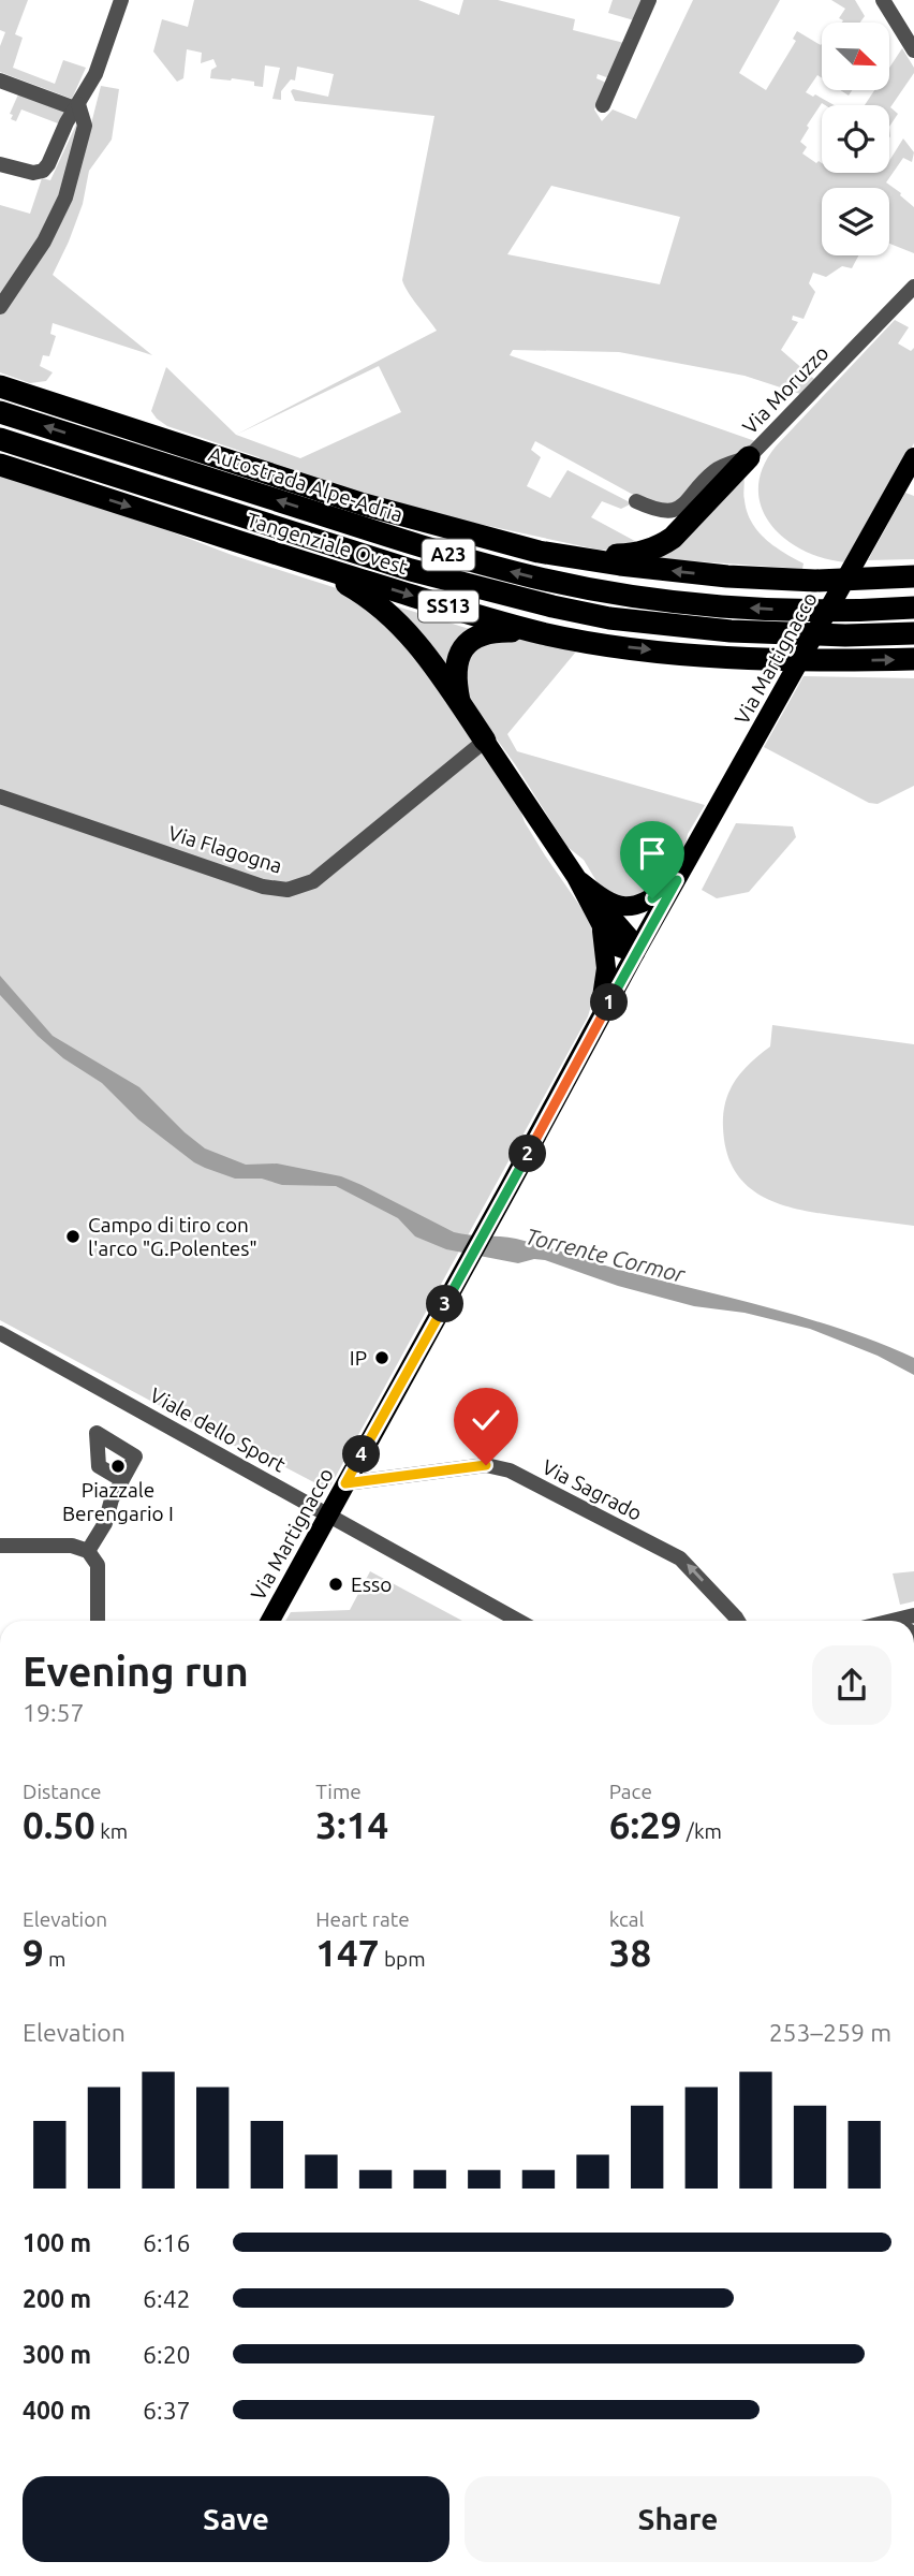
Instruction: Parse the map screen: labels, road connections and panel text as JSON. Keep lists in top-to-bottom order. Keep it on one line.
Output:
{"streets":{"highway":["Autostrada Alpe-Adria","Tangenziale Ovest","A23","SS13"],"main road":["Via Martignacco"],"street":["Via Moruzzo","Via Flagogna","Viale dello Sport","Via Sagrado"]},"crossings":[["Via Martignacco","Via Flagogna"],["Via Martignacco","Via Sagrado"]],"one_way":["Via Sagrado"],"water":["Torrente Cormor"],"places":["Campo di tiro con l'arco \"G.Polentes\"","IP","Piazzale Berengario I","Esso"],"north":"bottom right","page":{"pins":["1","2","3","4"],"heading":["Evening run","19:57"],"stats":[["Distance","0.50 km"],["Time","3:14"],["Pace","6:29 /km"],["Elevation","9 m"],["Heart rate","147 bpm"],["kcal","38"]],"chart":["Elevation","253–259 m"],"list":[{"name":"100 m","note":"6:16"},{"name":"200 m","note":"6:42"},{"name":"300 m","note":"6:20"},{"name":"400 m","note":"6:37"}],"buttons":["Save","Share"]}}
